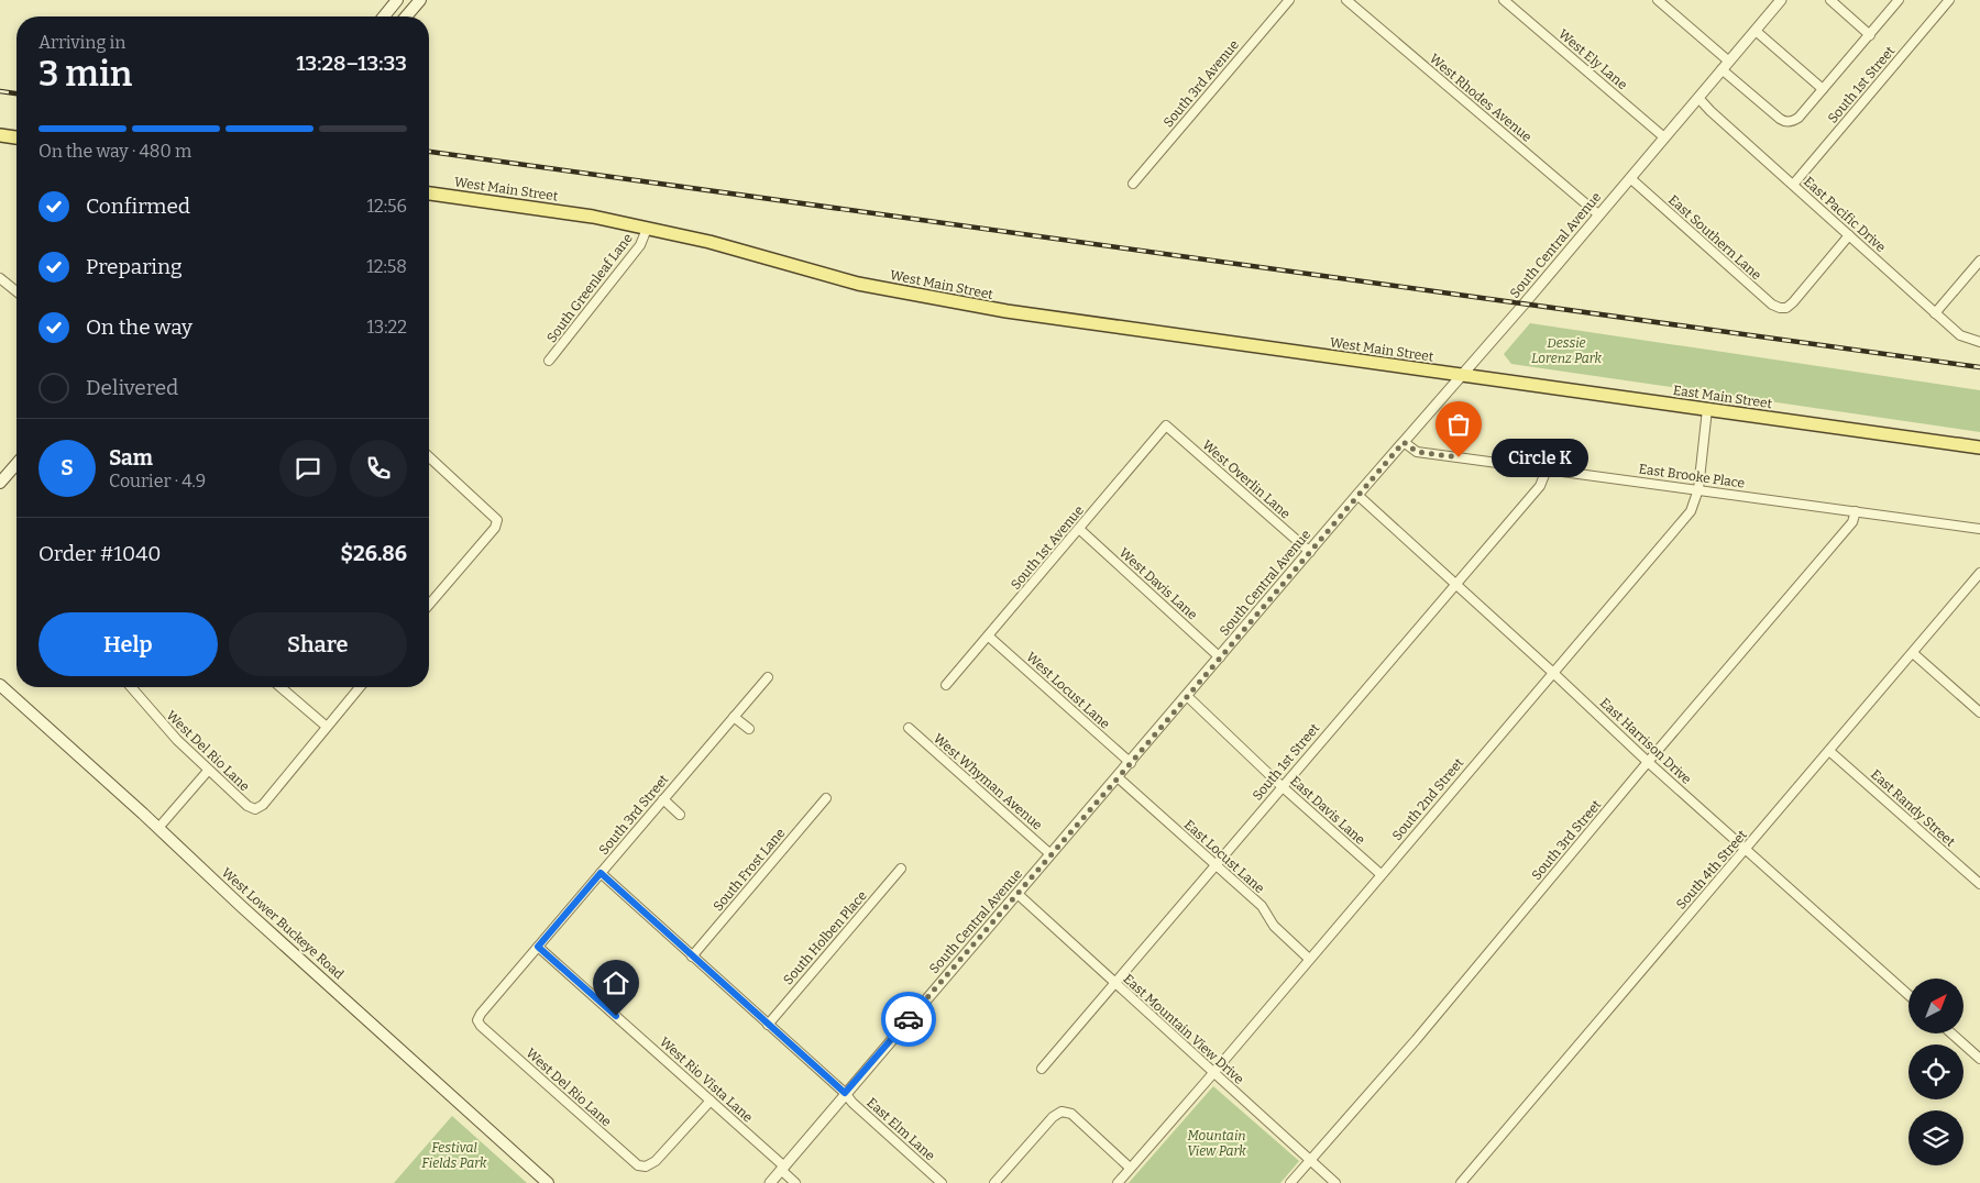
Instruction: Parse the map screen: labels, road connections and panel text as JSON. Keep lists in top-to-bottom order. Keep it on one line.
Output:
{"streets":{"main road":["West Main Street","East Main Street","West Lower Buckeye Road"],"street":["West Ely Lane","South 3rd Avenue","South 1st Street","West Rhodes Avenue","East Pacific Drive","East Southern Lane","South Central Avenue","South Greenleaf Lane","East Brooke Place","West Overlin Lane","South 1st Avenue","West Davis Lane","West Locust Lane","East Harrison Drive","West Del Rio Lane","West Whyman Avenue","South 2nd Street","East Randy Street","East Davis Lane","South 3rd Street","East Locust Lane","South Frost Lane","South 4th Street","South Holben Place","East Mountain View Drive","West Rio Vista Lane","East Elm Lane"]},"crossings":[["West Ely Lane","South Central Avenue"],["South 1st Street","East Pacific Drive"],["South 1st Street","East Brooke Place"],["South 1st Street","East Harrison Drive"],["South 1st Street","East Davis Lane"],["South 1st Street","East Locust Lane"],["South 1st Street","East Mountain View Drive"],["West Rhodes Avenue","South Central Avenue"],["West Main Street","South Central Avenue"],["West Main Street","South Greenleaf Lane"],["West Main Street","East Main Street"],["East Pacific Drive","East Southern Lane"],["East Pacific Drive","South Central Avenue"],["East Southern Lane","South Central Avenue"],["South Central Avenue","East Main Street"],["South Central Avenue","East Brooke Place"],["South Central Avenue","West Overlin Lane"],["South Central Avenue","West Davis Lane"],["South Central Avenue","West Locust Lane"],["South Central Avenue","East Harrison Drive"],["South Central Avenue","West Whyman Avenue"],["South Central Avenue","East Davis Lane"],["South Central Avenue","East Locust Lane"],["South Central Avenue","East Mountain View Drive"],["South Central Avenue","West Rio Vista Lane"],["South Central Avenue","East Elm Lane"],["East Main Street","South 2nd Street"],["East Brooke Place","South 2nd Street"],["East Brooke Place","South 3rd Street"],["West Overlin Lane","South 1st Avenue"],["South 1st Avenue","West Davis Lane"],["South 1st Avenue","West Locust Lane"],["East Harrison Drive","South 2nd Street"],["East Harrison Drive","South 3rd Street"],["East Harrison Drive","South 4th Street"],["West Del Rio Lane","South 3rd Street"],["West Del Rio Lane","West Rio Vista Lane"],["South 2nd Street","East Davis Lane"],["South 2nd Street","East Locust Lane"],["South 2nd Street","East Mountain View Drive"],["East Randy Street","South 4th Street"],["South 3rd Street","East Mountain View Drive"],["South 3rd Street","West Rio Vista Lane"],["South 3rd Street","East Elm Lane"],["South Frost Lane","East Elm Lane"],["South Holben Place","East Elm Lane"]],"parks":["Dessie Lorenz Park","Mountain View Park","Festival Fields Park"],"places":["Circle K"],"north":"top right","page":{"heading":["3 min","Arriving in","13:28–13:33"],"panel":["Sam","Courier · 4.9","Order #1040","$26.86"],"bar":"On the way · 480 m","list":[["Confirmed","12:56"],["Preparing","12:58"],["On the way","13:22"],"Delivered"],"bubble":"Circle K","round":"S","buttons":["Help","Share"]}}
